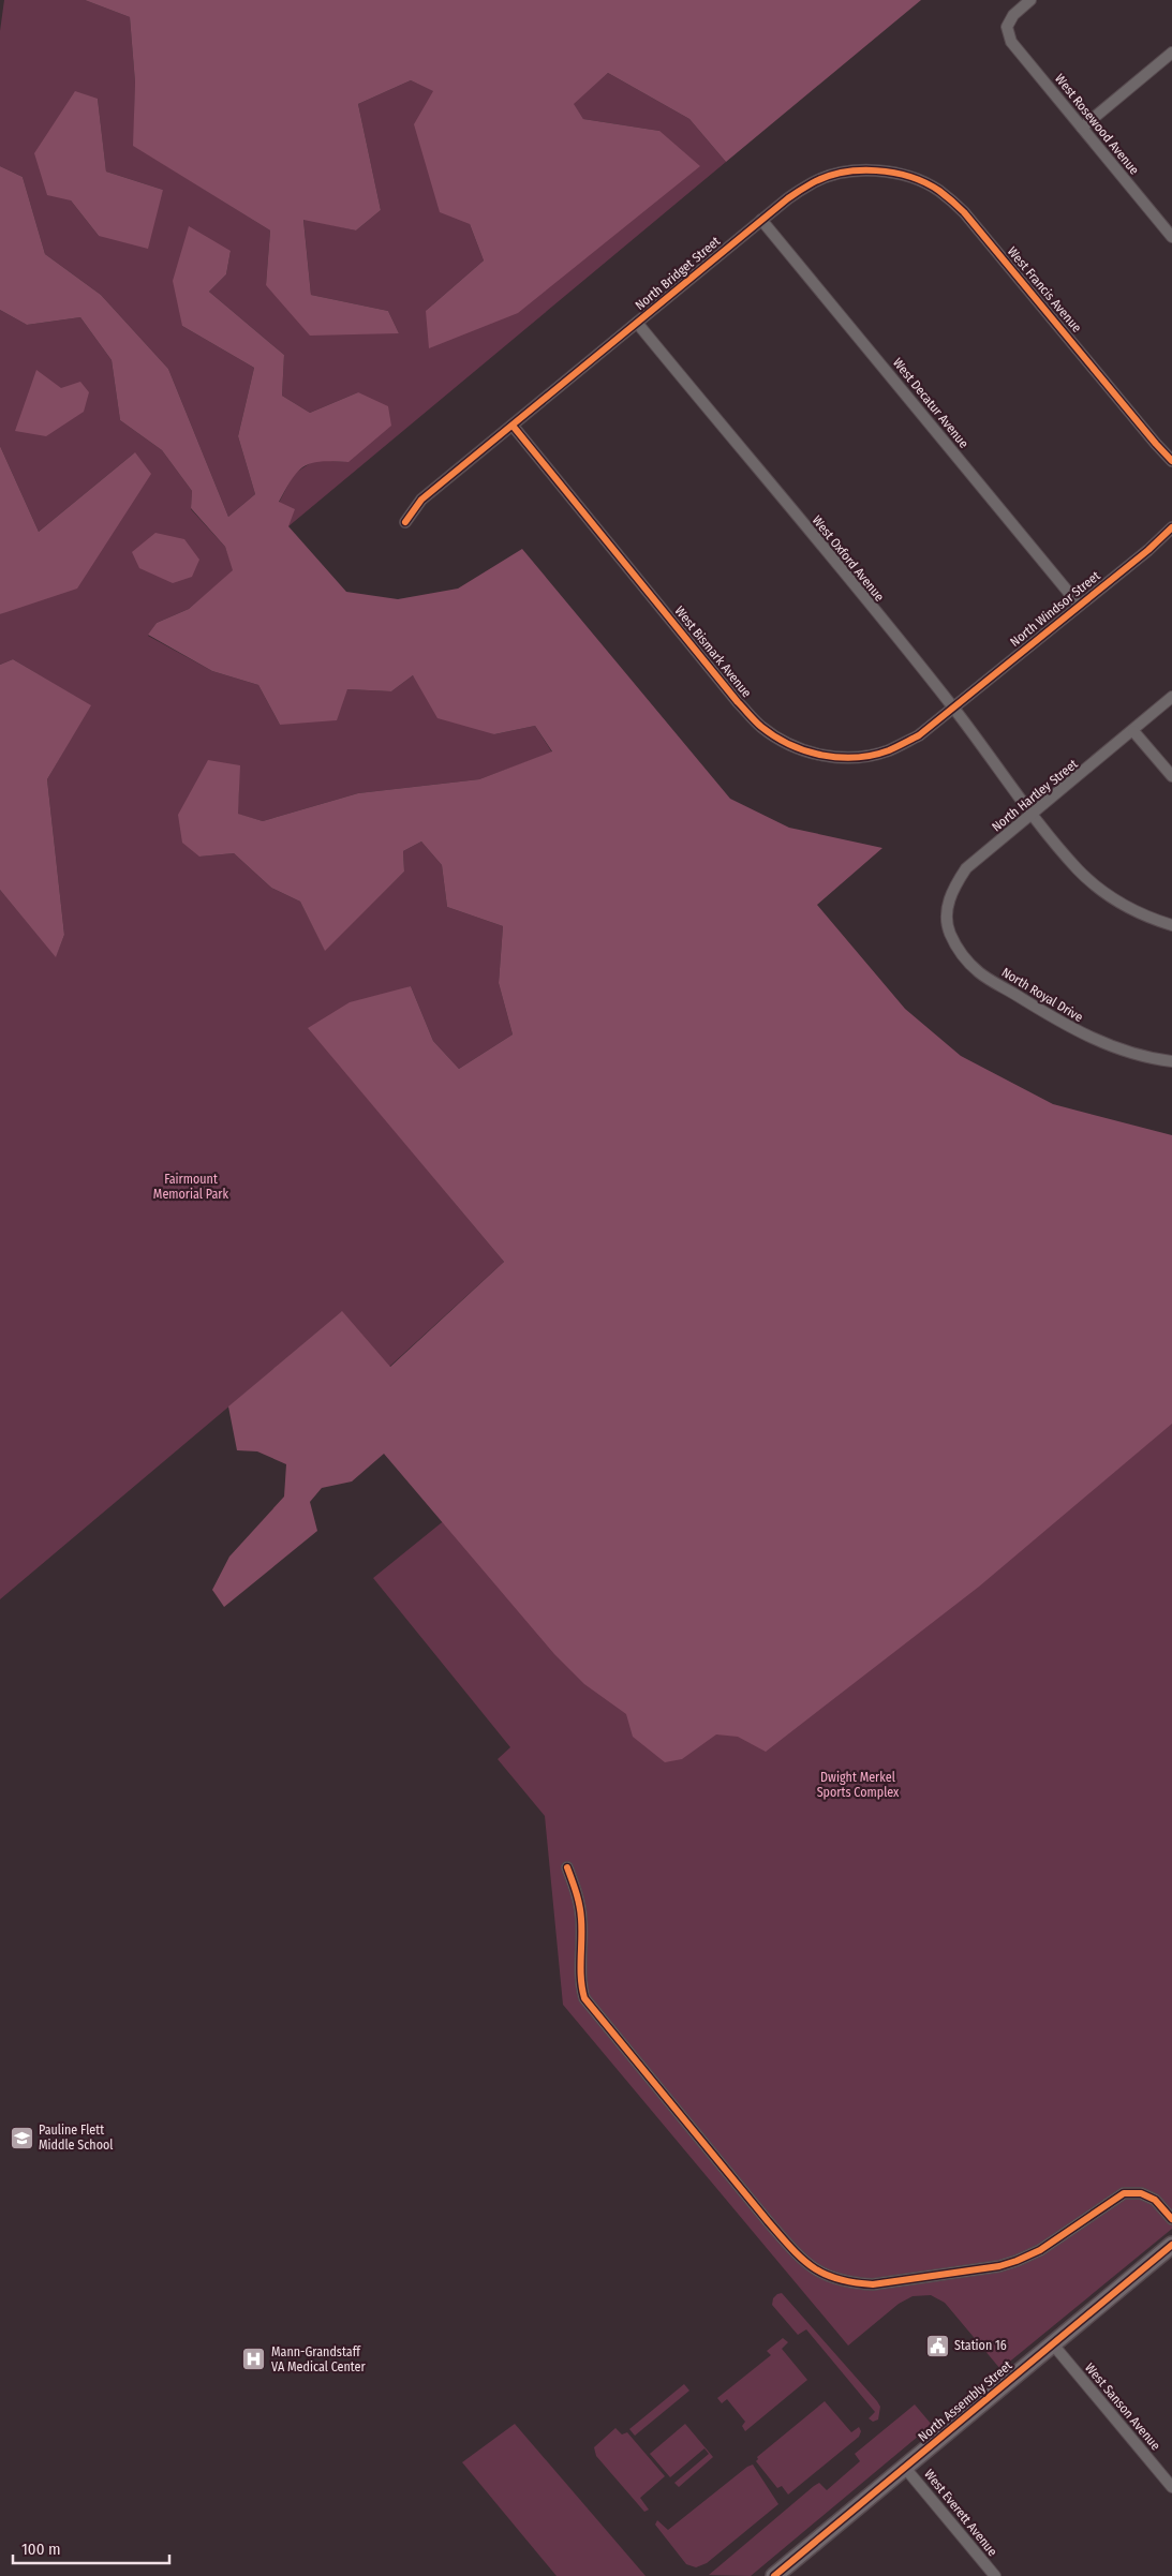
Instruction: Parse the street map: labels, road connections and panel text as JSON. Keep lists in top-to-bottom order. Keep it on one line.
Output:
{"streets":{"main road":["North Assembly Street"],"street":["West Rosewood Avenue","North Bridget Street","West Francis Avenue","West Decatur Avenue","West Oxford Avenue","North Windsor Street","West Bismark Avenue","North Hartley Street","North Royal Drive","West Sanson Avenue","West Everett Avenue"]},"crossings":[["North Bridget Street","West Francis Avenue"],["North Bridget Street","West Decatur Avenue"],["North Bridget Street","West Oxford Avenue"],["North Bridget Street","West Bismark Avenue"],["West Decatur Avenue","North Windsor Street"],["West Oxford Avenue","North Windsor Street"],["West Oxford Avenue","West Bismark Avenue"],["West Oxford Avenue","North Hartley Street"],["North Windsor Street","West Bismark Avenue"],["North Hartley Street","North Royal Drive"],["North Assembly Street","West Sanson Avenue"],["North Assembly Street","West Everett Avenue"]],"parks":["Fairmount Memorial Park","Dwight Merkel Sports Complex"],"places":{"school or university":["Pauline Flett Middle School"],"public building":["Station 16"],"hospital":["Mann-Grandstaff VA Medical Center"]},"scale_bar":"100 m"}
